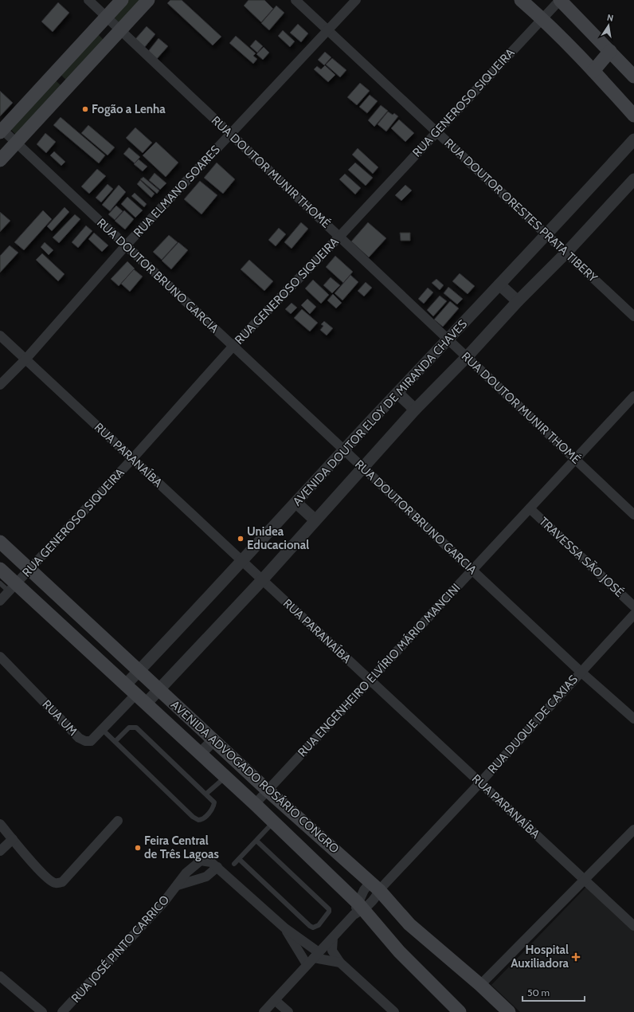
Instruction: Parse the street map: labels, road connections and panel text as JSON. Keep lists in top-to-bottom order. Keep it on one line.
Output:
{"streets":{"main road":["AVENIDA ADVOGADO ROSÁRIO CONGRO"],"street":["RUA GENEROSO SIQUEIRA","RUA DOUTOR MUNIR THOMÉ","RUA ELMANO SOARES","RUA DOUTOR ORESTES PRATA TIBERY","RUA DOUTOR BRUNO GARCIA","AVENIDA DOUTOR ELOY DE MIRANDA CHAVES","RUA PARANAÍBA","TRAVESSA SÃO JOSÉ","RUA ENGENHEIRO ELVÍRIO MÁRIO MANCINI","RUA UM","RUA DUQUE DE CAXIAS","RUA JOSÉ PINTO CARRICO"]},"crossings":[["RUA GENEROSO SIQUEIRA","RUA DOUTOR MUNIR THOMÉ"],["RUA GENEROSO SIQUEIRA","RUA DOUTOR ORESTES PRATA TIBERY"],["RUA GENEROSO SIQUEIRA","RUA DOUTOR BRUNO GARCIA"],["RUA GENEROSO SIQUEIRA","RUA PARANAÍBA"],["RUA GENEROSO SIQUEIRA","AVENIDA ADVOGADO ROSÁRIO CONGRO"],["RUA DOUTOR MUNIR THOMÉ","RUA ELMANO SOARES"],["RUA DOUTOR MUNIR THOMÉ","AVENIDA DOUTOR ELOY DE MIRANDA CHAVES"],["RUA DOUTOR MUNIR THOMÉ","RUA ENGENHEIRO ELVÍRIO MÁRIO MANCINI"],["RUA ELMANO SOARES","RUA DOUTOR ORESTES PRATA TIBERY"],["RUA ELMANO SOARES","RUA DOUTOR BRUNO GARCIA"],["RUA ELMANO SOARES","RUA PARANAÍBA"],["RUA DOUTOR ORESTES PRATA TIBERY","AVENIDA DOUTOR ELOY DE MIRANDA CHAVES"],["RUA DOUTOR BRUNO GARCIA","AVENIDA DOUTOR ELOY DE MIRANDA CHAVES"],["RUA DOUTOR BRUNO GARCIA","RUA ENGENHEIRO ELVÍRIO MÁRIO MANCINI"],["RUA DOUTOR BRUNO GARCIA","RUA DUQUE DE CAXIAS"],["AVENIDA DOUTOR ELOY DE MIRANDA CHAVES","RUA PARANAÍBA"],["AVENIDA DOUTOR ELOY DE MIRANDA CHAVES","AVENIDA ADVOGADO ROSÁRIO CONGRO"],["RUA PARANAÍBA","RUA ENGENHEIRO ELVÍRIO MÁRIO MANCINI"],["RUA PARANAÍBA","RUA DUQUE DE CAXIAS"],["TRAVESSA SÃO JOSÉ","RUA ENGENHEIRO ELVÍRIO MÁRIO MANCINI"],["RUA ENGENHEIRO ELVÍRIO MÁRIO MANCINI","AVENIDA ADVOGADO ROSÁRIO CONGRO"],["RUA UM","AVENIDA ADVOGADO ROSÁRIO CONGRO"],["RUA DUQUE DE CAXIAS","AVENIDA ADVOGADO ROSÁRIO CONGRO"]],"places":{"other":["Fogão a Lenha","Unidea Educacional","Feira Central de Três Lagoas"],"health":["Hospital Auxiliadora"]},"scale_bar":"50 m","north":"top"}
